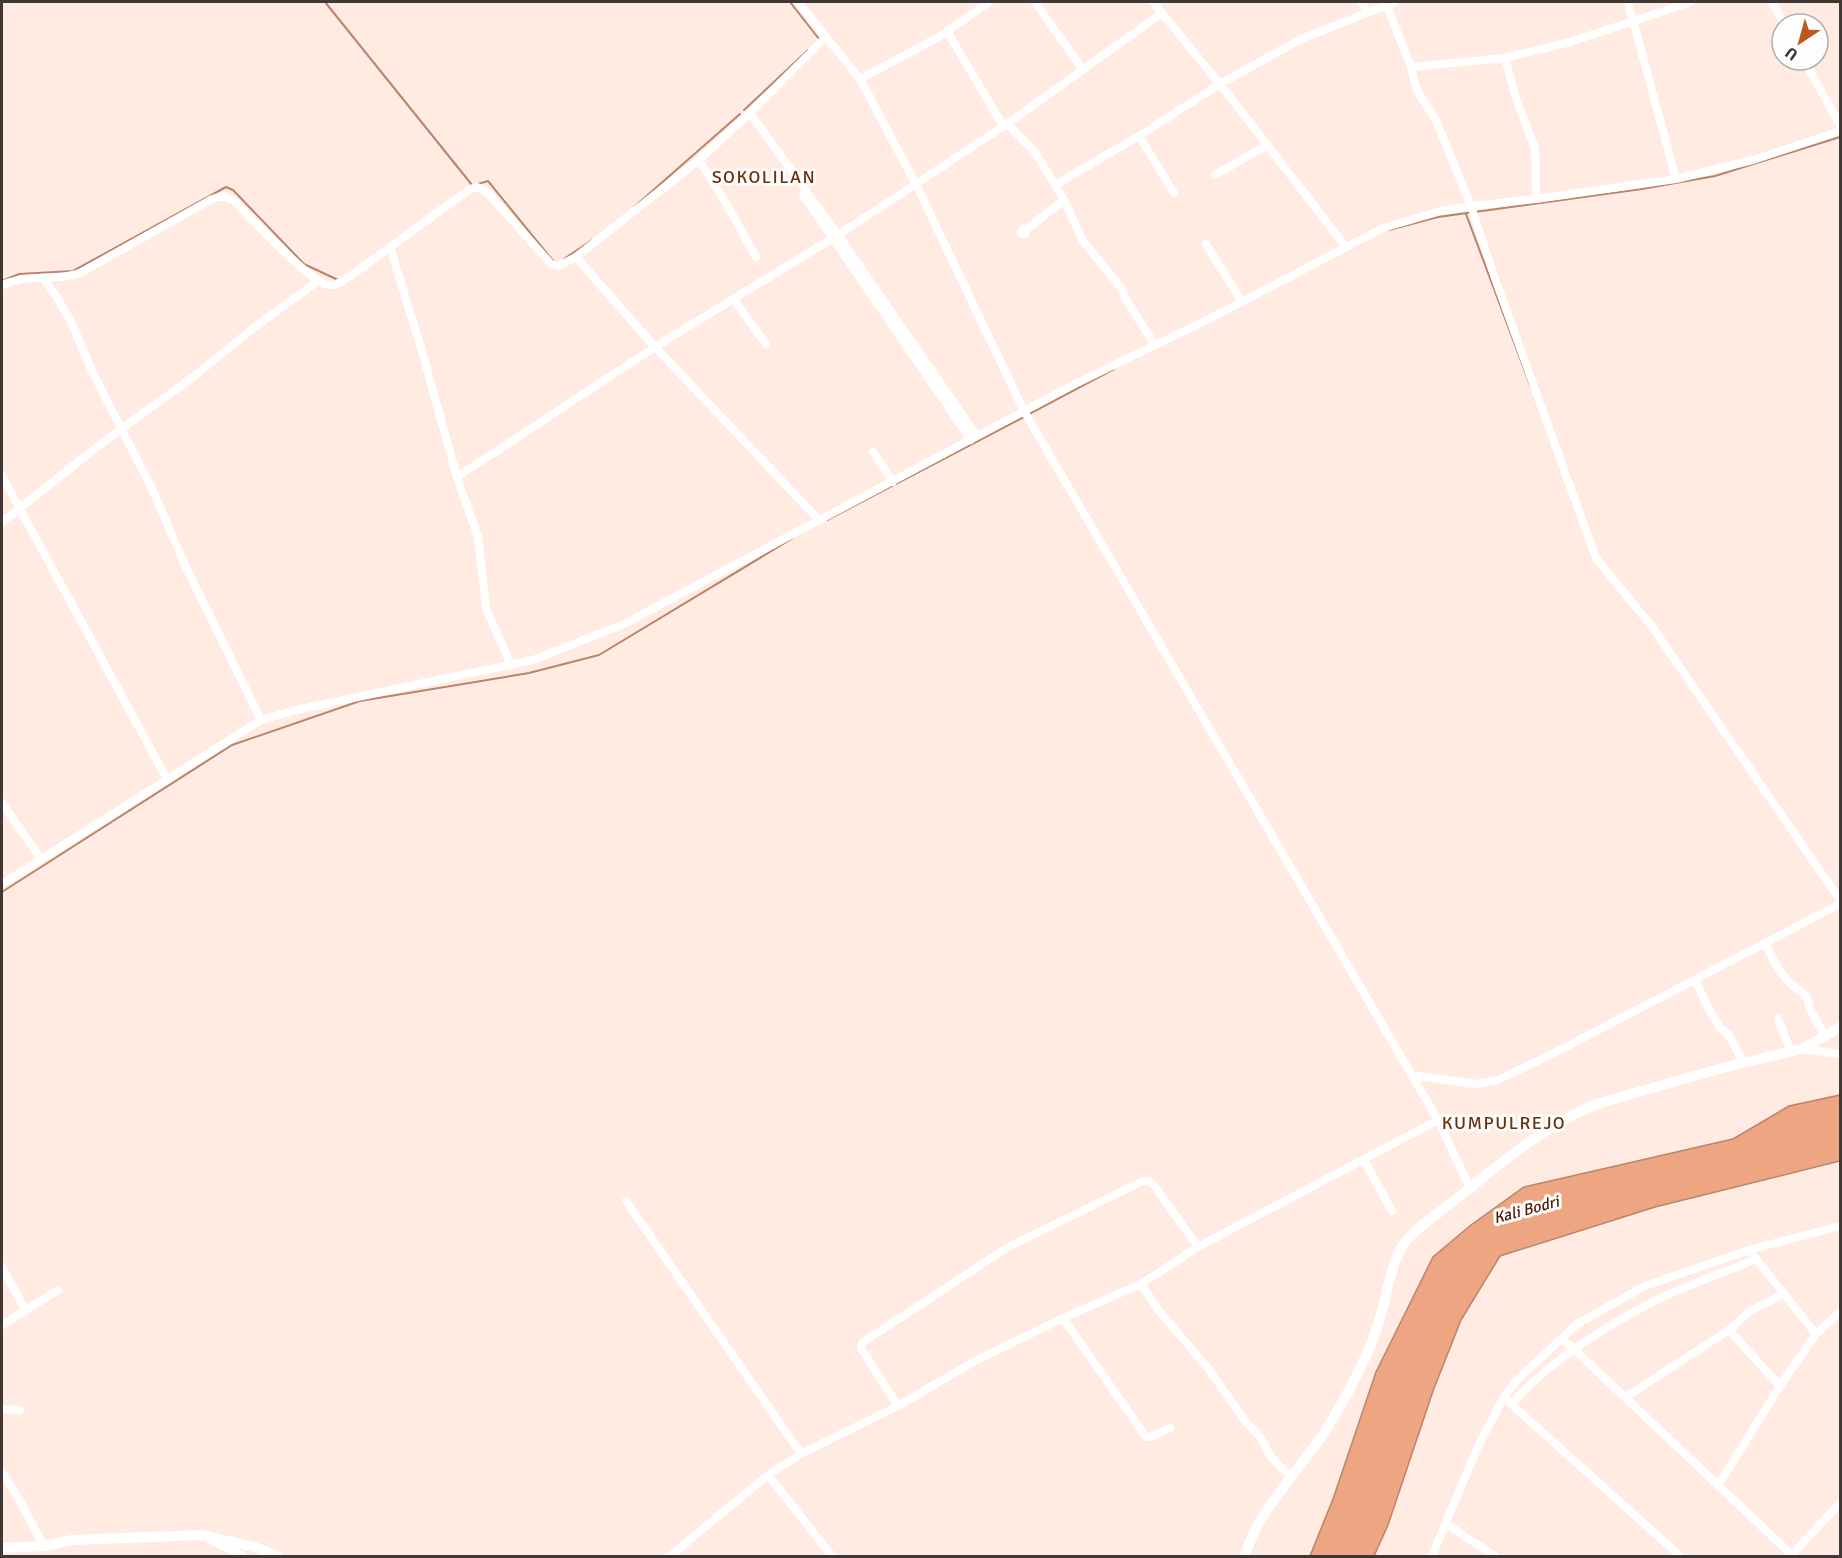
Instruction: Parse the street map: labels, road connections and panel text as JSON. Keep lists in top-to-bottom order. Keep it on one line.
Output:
{"districts":["SOKOLILAN","KUMPULREJO"],"water":["Kali Bodri"],"north":"bottom left"}
